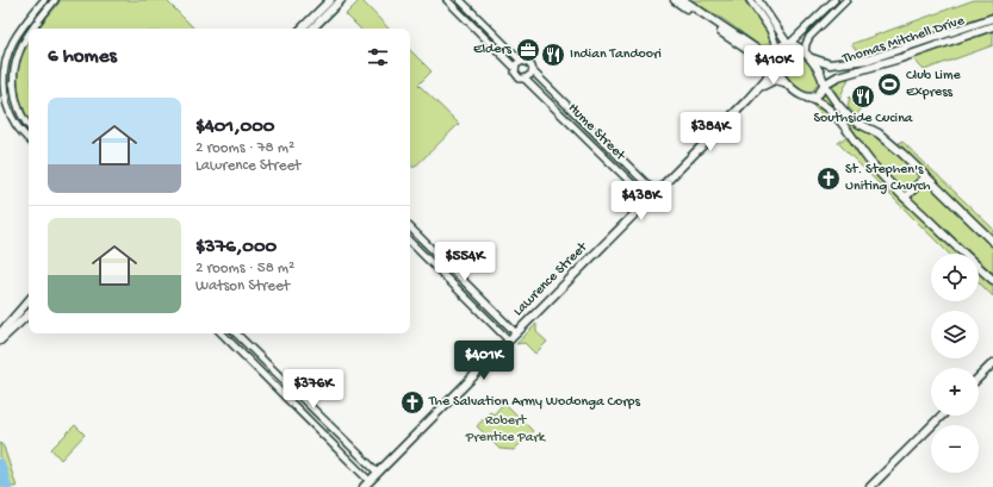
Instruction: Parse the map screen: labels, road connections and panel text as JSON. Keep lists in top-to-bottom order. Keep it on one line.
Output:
{"streets":{"main road":["Thomas Mitchell Drive","Lawrence Street"],"street":["Hume Street"]},"crossings":[["Thomas Mitchell Drive","Lawrence Street"],["Hume Street","Lawrence Street"]],"parks":["Robert Prentice Park"],"places":{"office":["Elders"],"restaurant":["Indian Tandoori","Southside Cucina"],"sports":["Club Lime Express"],"church":["St. Stephen's Uniting Church","The Salvation Army Wodonga Corps"]},"page":{"heading":"6 homes","price":["$410K","$384K","$438K","$554K","$401K","$376K"],"list":[{"name":"$401,000","note":"2 rooms · 78 m² · Lawrence Street"},{"name":"$376,000","note":"2 rooms · 58 m² · Watson Street"}],"map_buttons":["+","−"]}}
